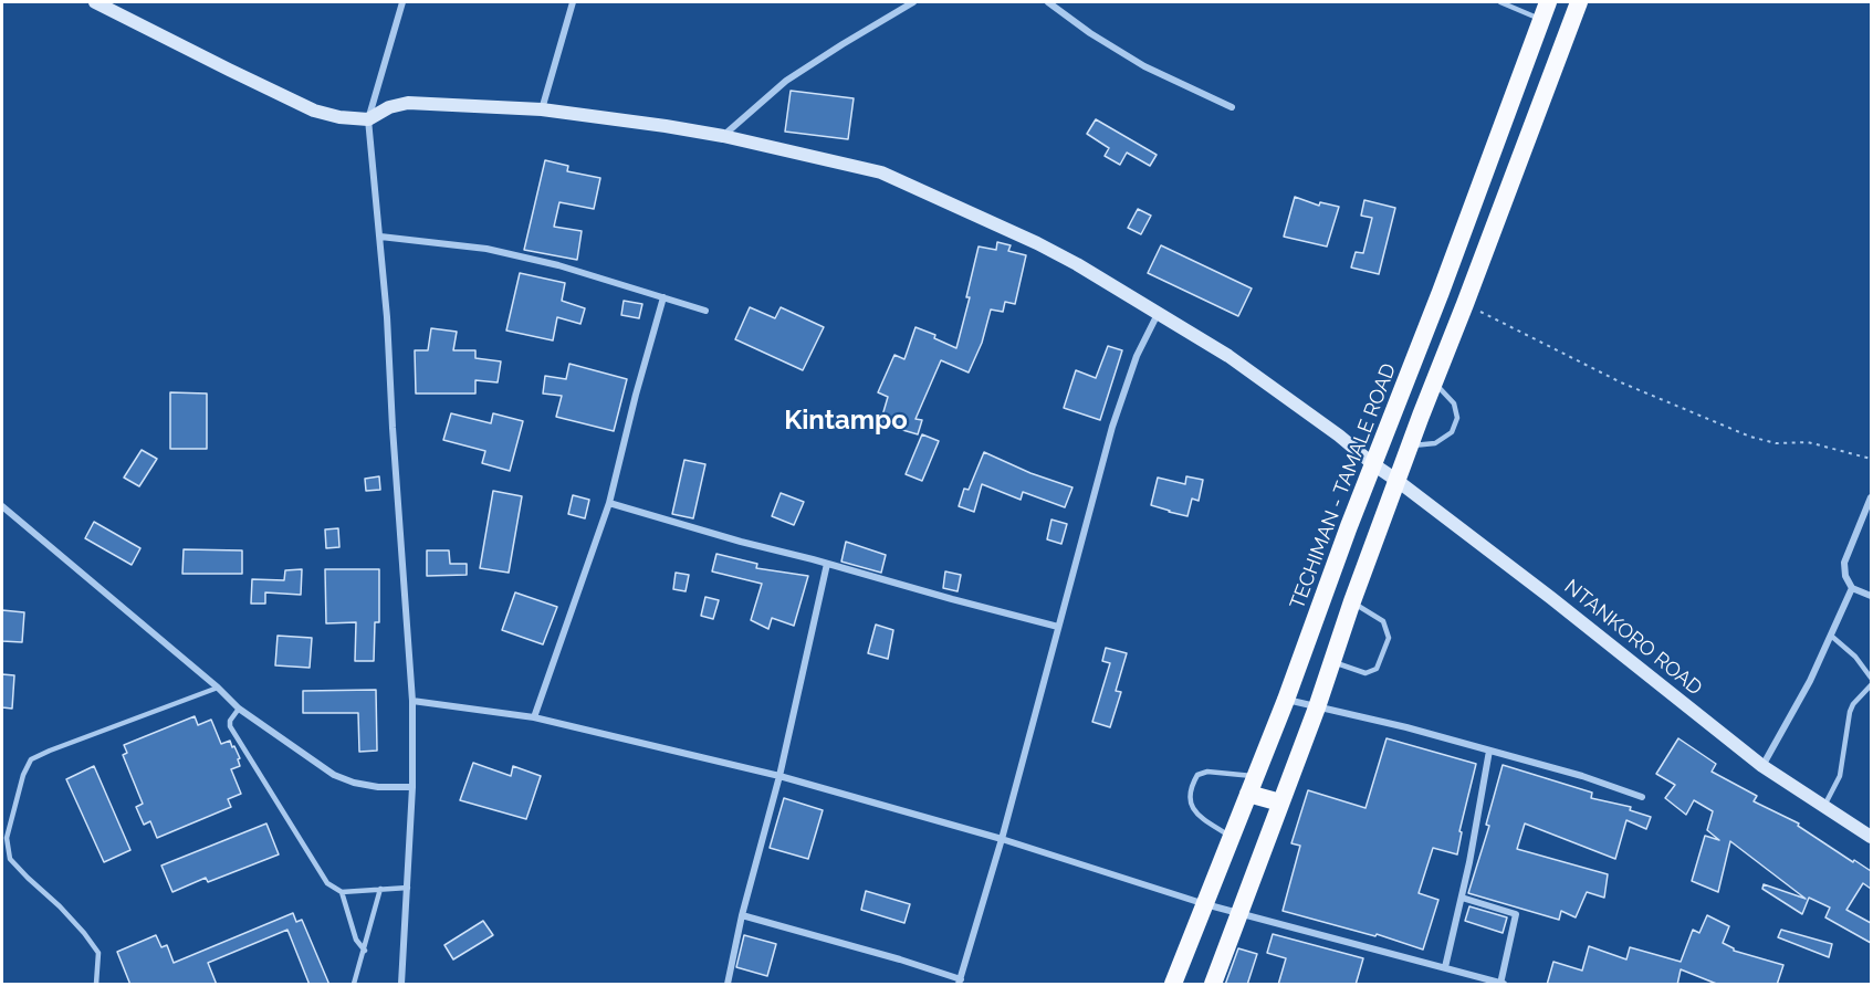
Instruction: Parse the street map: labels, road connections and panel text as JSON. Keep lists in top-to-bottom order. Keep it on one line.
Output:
{"streets":{"highway":["TECHIMAN - TAMALE ROAD"],"main road":["NTANKORO ROAD"]},"crossings":[["TECHIMAN - TAMALE ROAD","NTANKORO ROAD"]],"districts":["Kintampo"]}
